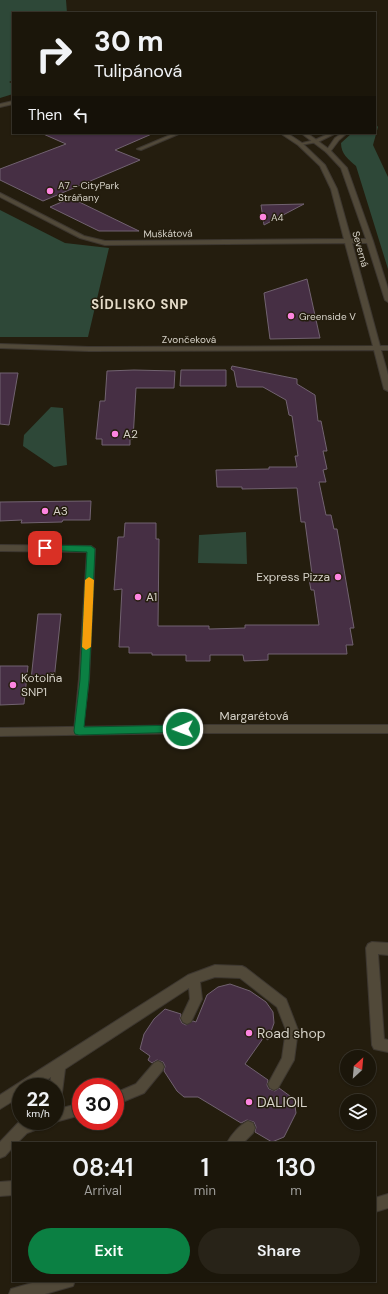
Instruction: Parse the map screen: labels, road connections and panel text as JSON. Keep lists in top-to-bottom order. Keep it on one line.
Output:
{"streets":{"street":["Muškátová","Severná","Zvončeková","Margarétová"]},"crossings":[["Muškátová","Severná"],["Severná","Zvončeková"]],"districts":["SÍDLISKO SNP"],"places":["A7 - CityPark Stráňany","A4","Greenside V","A2","A3","Express Pizza","A1","Kotolňa SNP1","Road shop","DALIOIL"],"north":"top right","page":{"turn":["30 m","Tulipánová"],"then":"Then","speed":"22 km/h","limit":"30","eta":["08:41","Arrival","1","min","130","m"],"buttons":["Exit","Share"]}}
